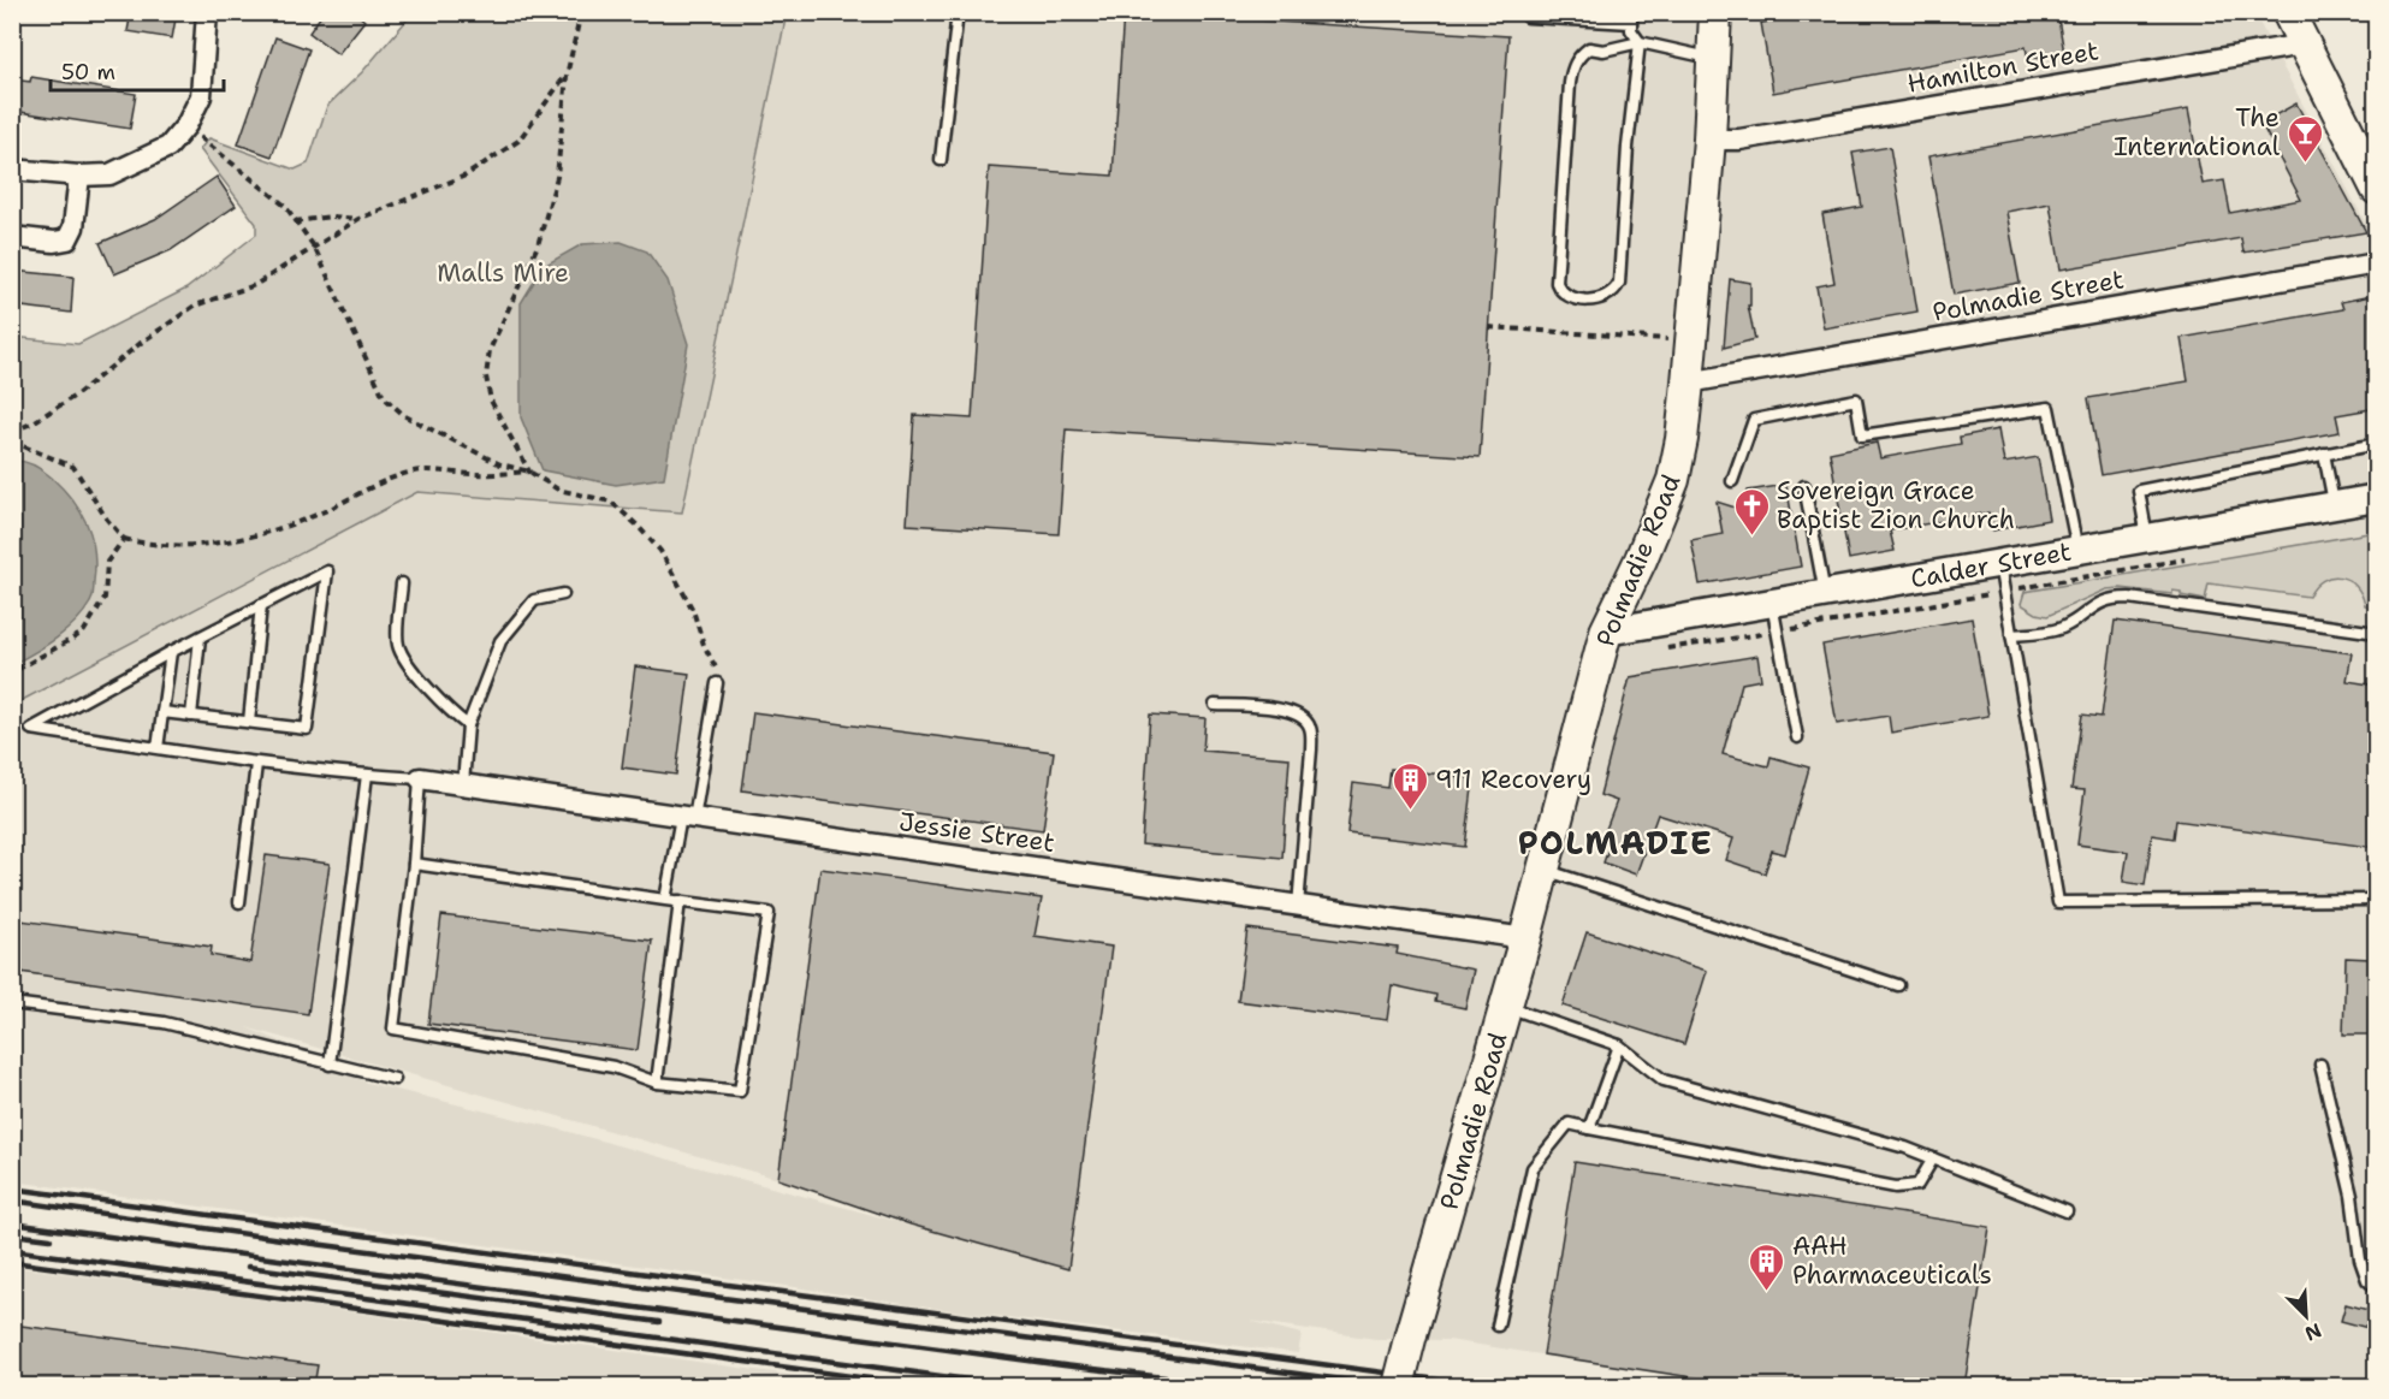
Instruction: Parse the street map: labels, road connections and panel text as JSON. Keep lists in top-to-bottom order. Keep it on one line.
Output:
{"streets":{"main road":["Polmadie Road","Calder Street"],"street":["Hamilton Street","Polmadie Street","Jessie Street"]},"crossings":[["Hamilton Street","Polmadie Road"],["Polmadie Street","Polmadie Road"],["Polmadie Road","Calder Street"],["Polmadie Road","Jessie Street"]],"districts":["POLMADIE"],"parks":["Malls Mire"],"places":{"bar":["The International"],"church":["Sovereign Grace Baptist Zion Church"],"building":["911 Recovery","AAH Pharmaceuticals"]},"scale_bar":"50 m","north":"bottom right"}
